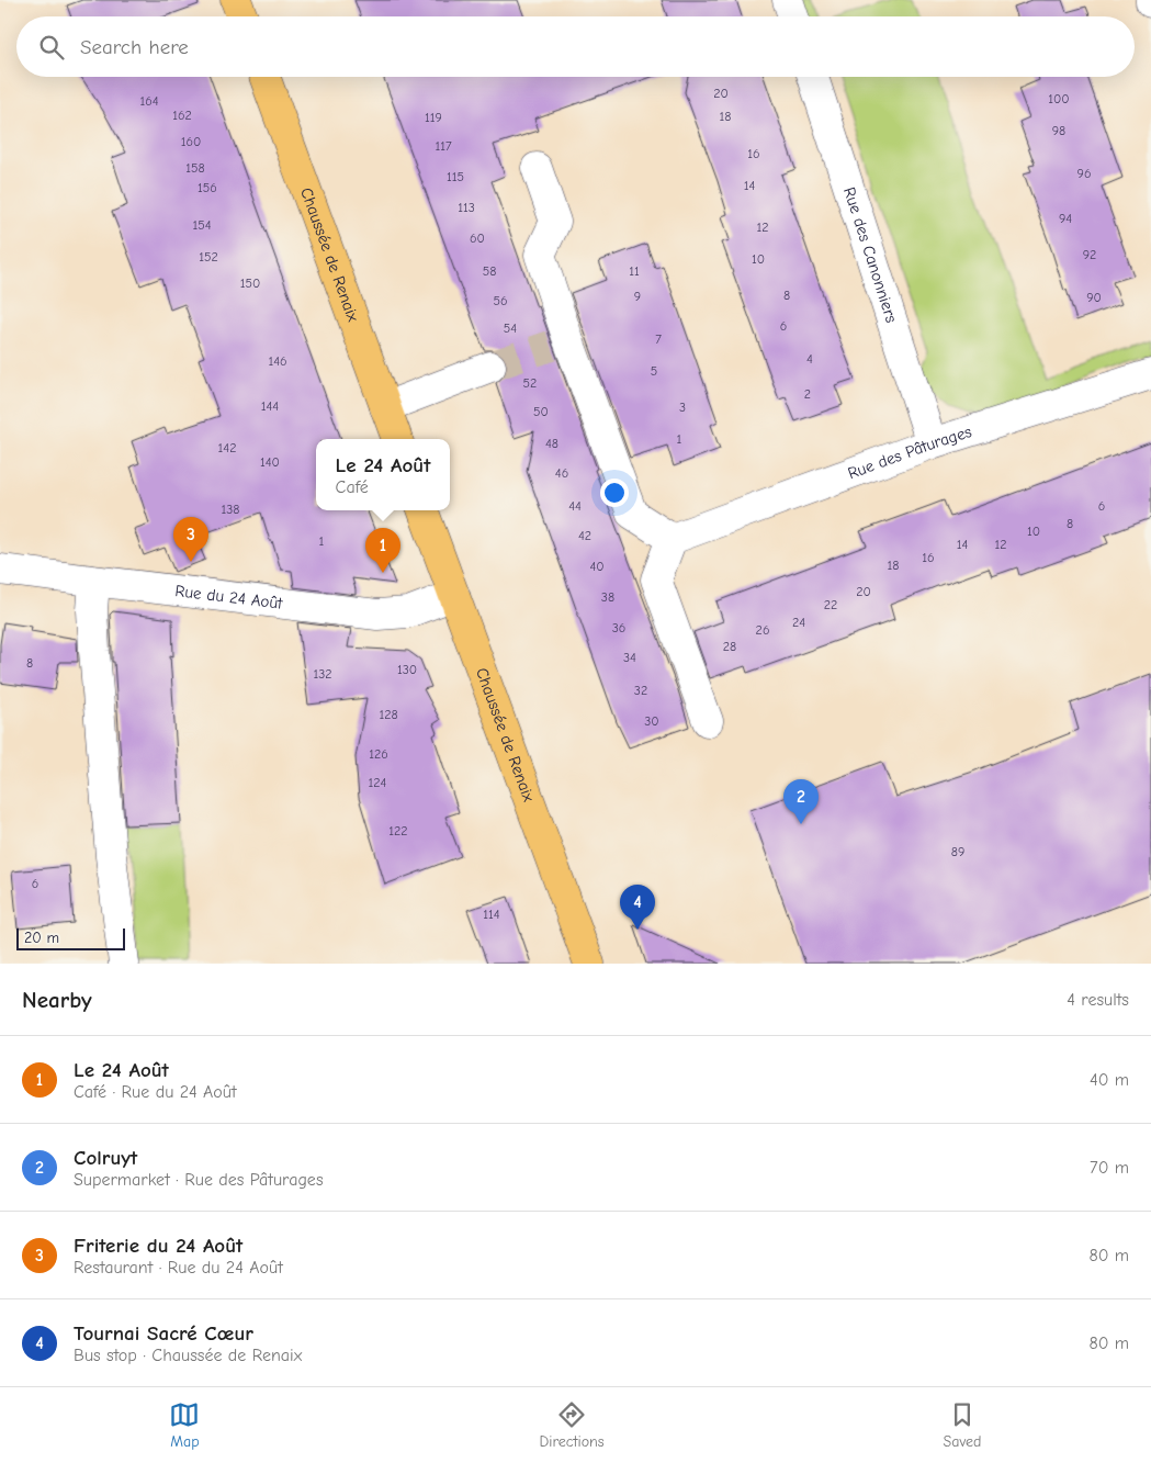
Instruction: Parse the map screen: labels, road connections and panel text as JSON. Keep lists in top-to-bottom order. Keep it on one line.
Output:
{"streets":{"main road":["Chaussée de Renaix"],"street":["Rue des Canonniers","Rue des Pâturages","Rue du 24 Août"]},"crossings":[["Chaussée de Renaix","Rue du 24 Août"],["Rue des Canonniers","Rue des Pâturages"]],"house_numbers":["20","100","164","162","18","119","98","160","117","16","158","96","115","14","156","113","94","154","12","60","92","152","10","58","11","150","8","9","90","56","6","54","7","4","146","5","52","2","144","3","50","1","48","142","140","46","44","6","138","8","10","42","1","14","12","16","18","40","20","38","22","24","36","26","28","34","8","130","132","32","128","30","126","124","122","89","6","114"],"scale_bar":"20 m","page":{"search":"Search here","popup":["Le 24 Août","Café"],"pins":["3","1","2","4"],"scale":"20 m","heading":["Nearby","4 results"],"list":[{"mark":"1","name":"Le 24 Août","note":"Café · Rue du 24 Août","value":"40 m"},{"mark":"2","name":"Colruyt","note":"Supermarket · Rue des Pâturages","value":"70 m"},{"mark":"3","name":"Friterie du 24 Août","note":"Restaurant · Rue du 24 Août","value":"80 m"},{"mark":"4","name":"Tournai Sacré Cœur","note":"Bus stop · Chaussée de Renaix","value":"80 m"}],"nav":["Map","Directions","Saved"]}}
